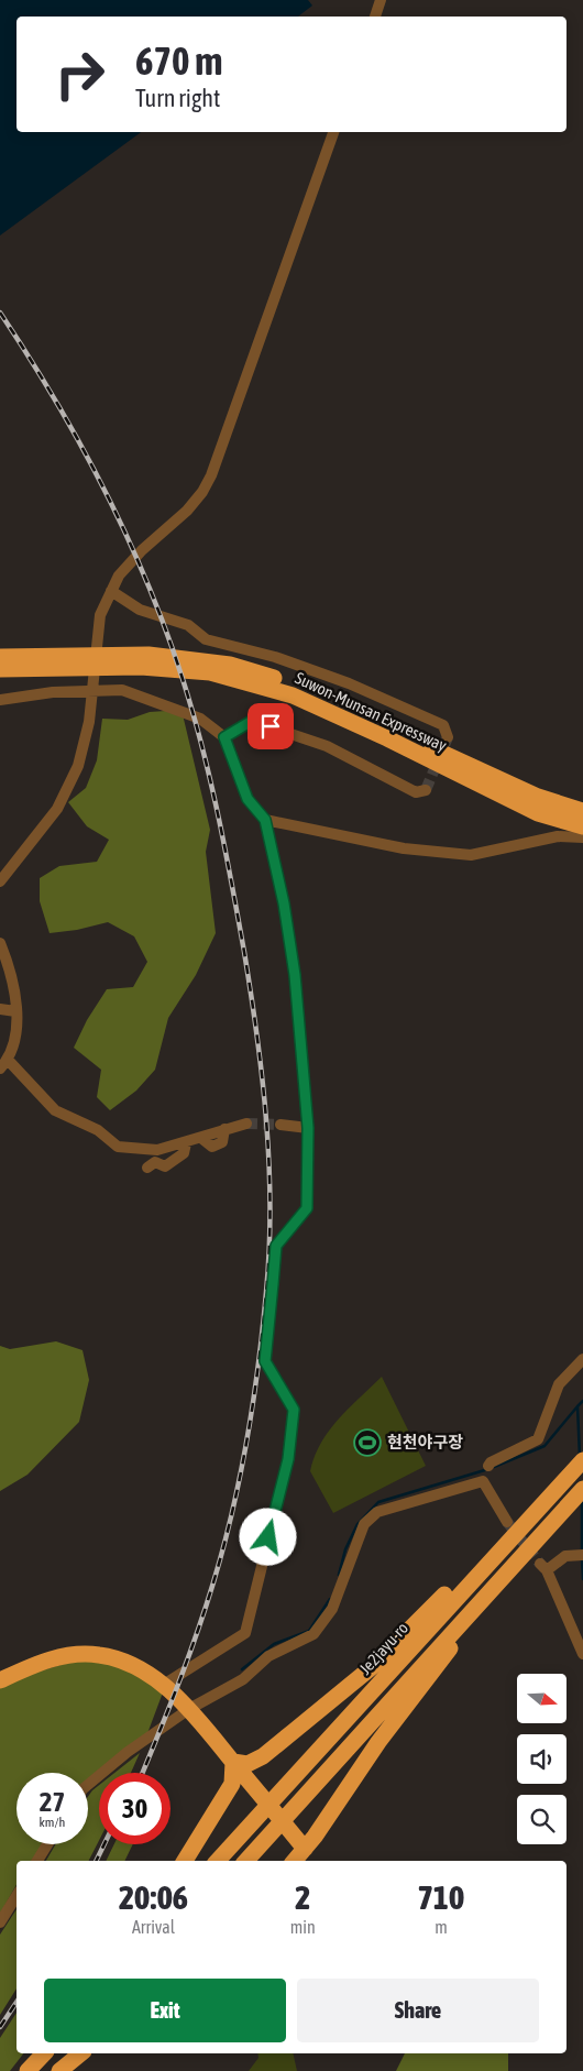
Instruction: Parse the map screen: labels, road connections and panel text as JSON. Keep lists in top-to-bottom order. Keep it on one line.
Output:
{"streets":{"highway":["Suwon-Munsan Expressway","Je2jayu-ro"]},"places":{"sports":["현천야구장"]},"north":"right","page":{"turn":["670 m","Turn right"],"speed":"27 km/h","limit":"30","eta":["20:06","Arrival","2","min","710","m"],"buttons":["Exit","Share"]}}
